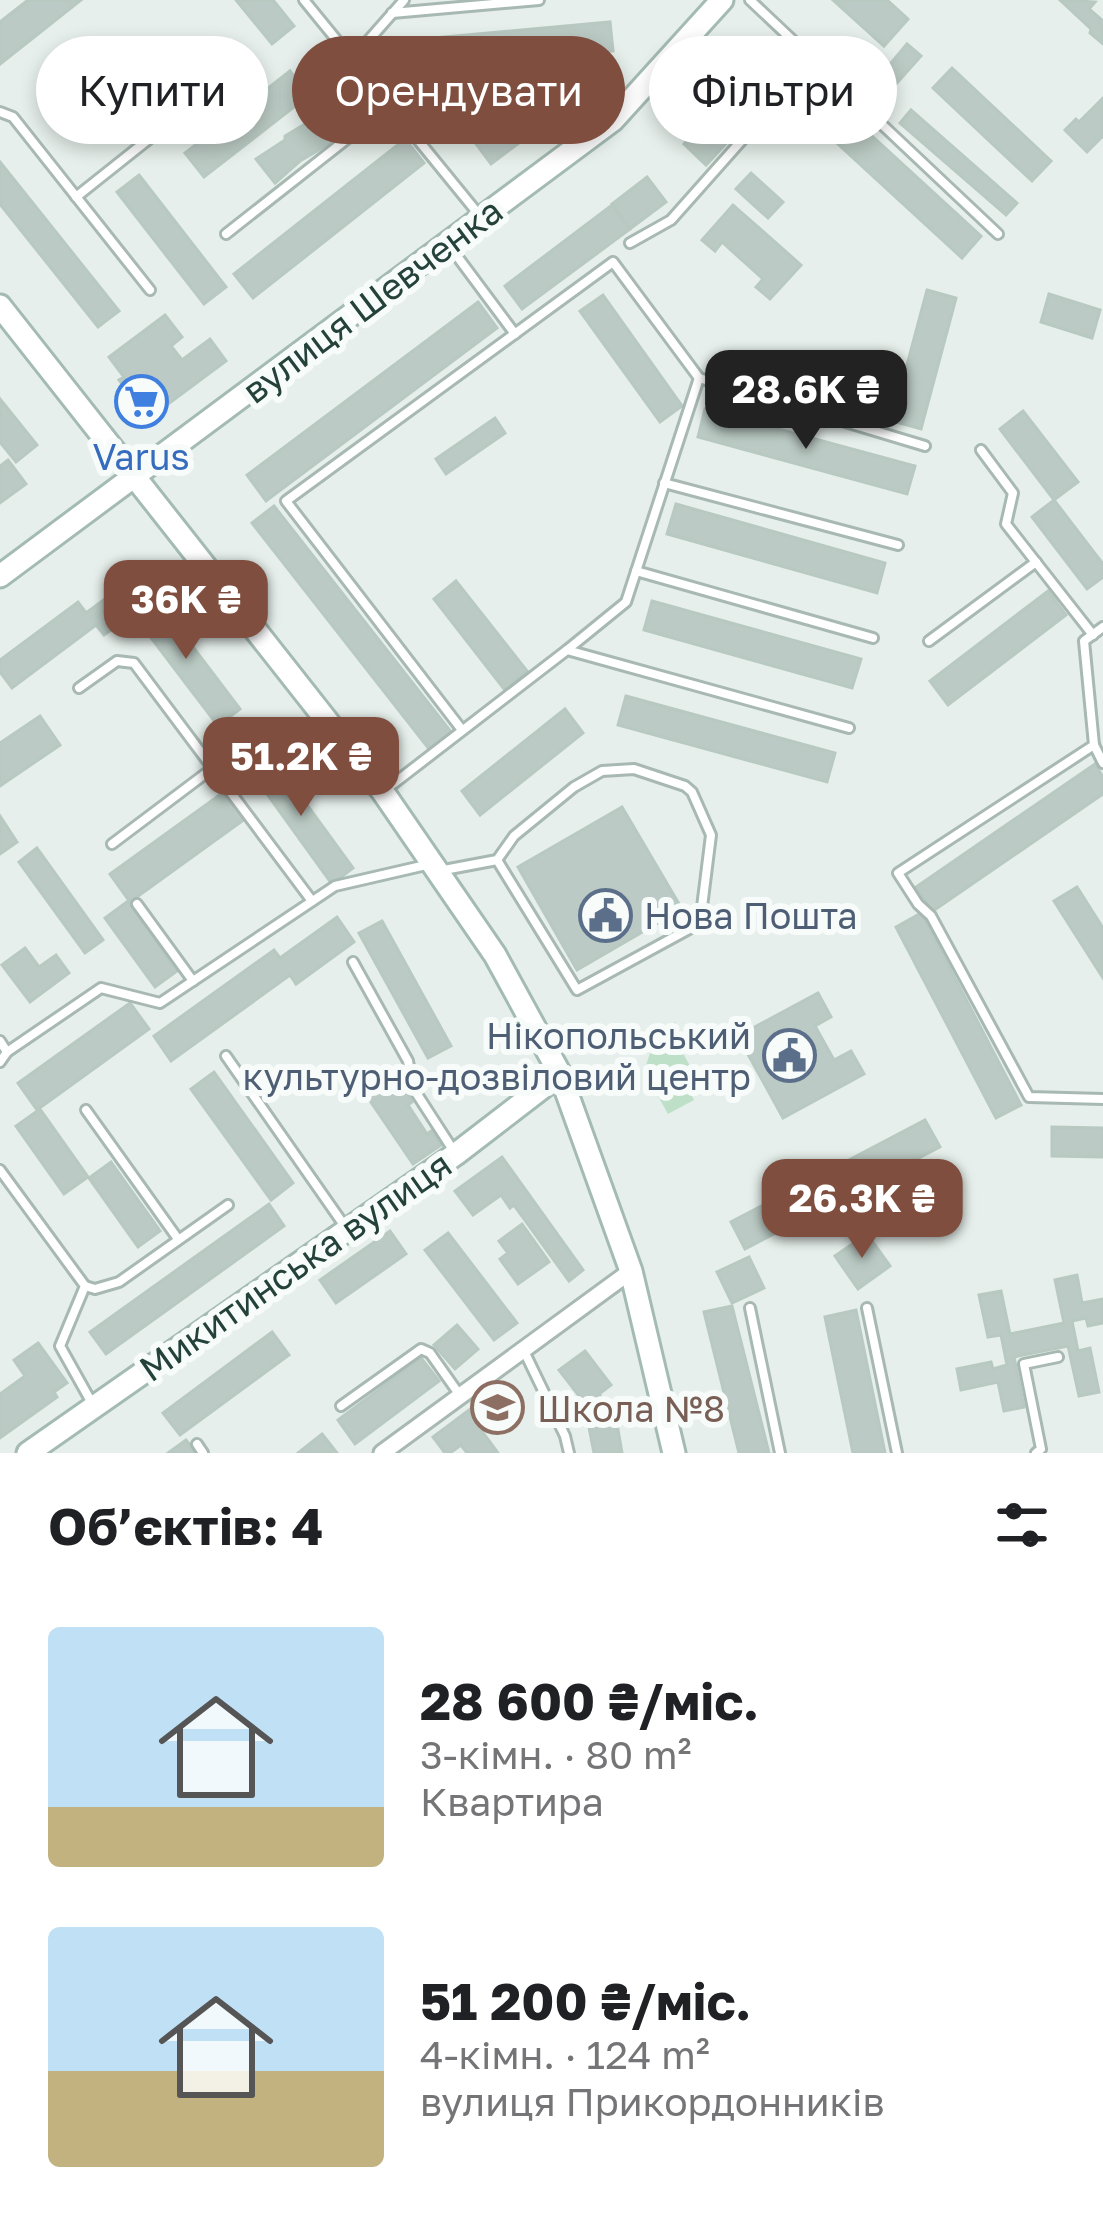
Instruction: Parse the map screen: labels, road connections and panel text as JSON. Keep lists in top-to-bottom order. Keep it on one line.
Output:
{"streets":{"street":["вулиця Шевченка","Микитинська вулиця"]},"places":{"supermarket":["Varus"],"public building":["Нова Пошта","Нікопольський культурно-дозвіловий центр"],"school or university":["Школа №8"]},"page":{"chip":["Купити","Орендувати","Фільтри"],"price":["28.6K ₴","36K ₴","51.2K ₴","26.3K ₴"],"heading":"Об’єктів: 4","list":[{"name":"28 600 ₴/міс.","note":"3-кімн. · 80 m² · Квартира"},{"name":"51 200 ₴/міс.","note":"4-кімн. · 124 m² · вулиця Прикордонників"}]}}
